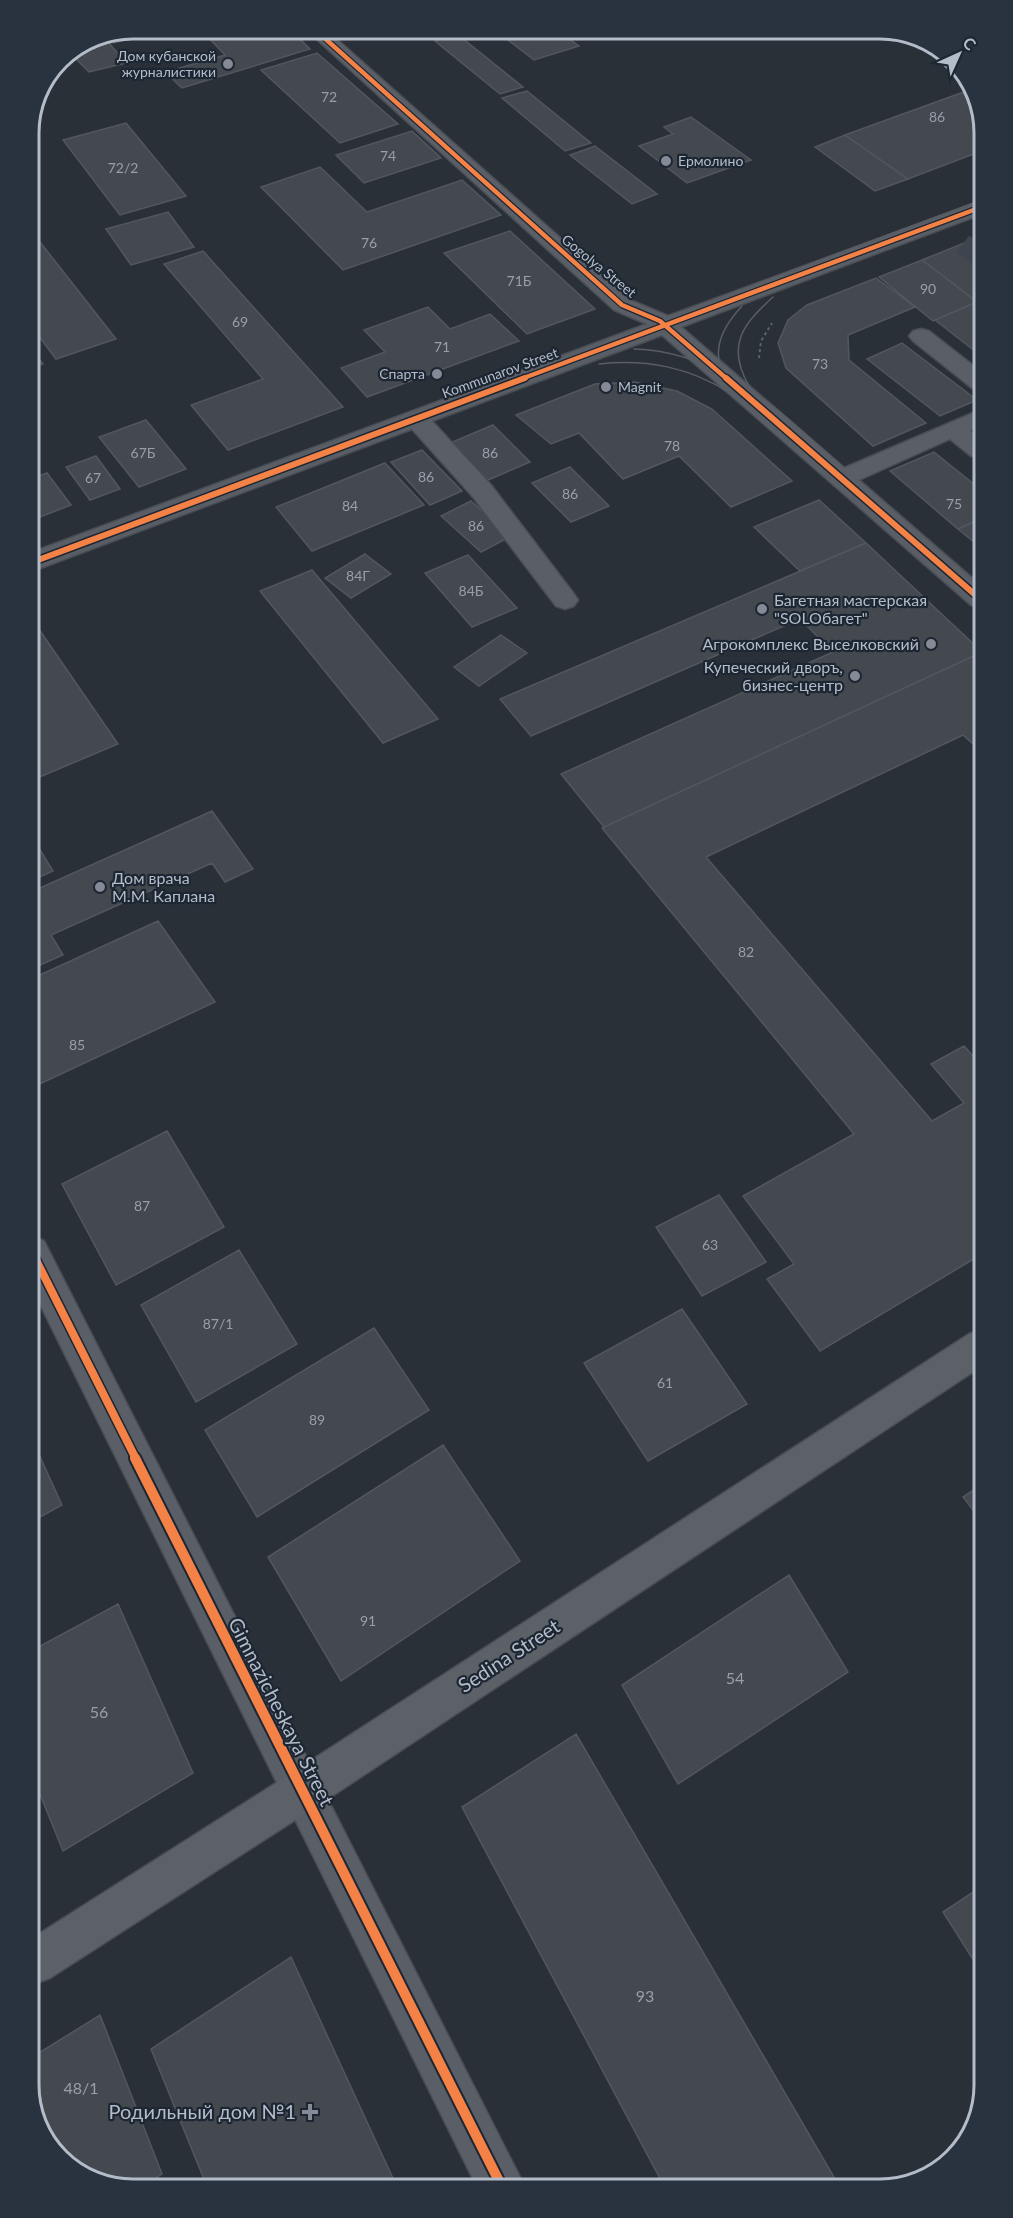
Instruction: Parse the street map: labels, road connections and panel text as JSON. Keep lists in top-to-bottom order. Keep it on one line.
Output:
{"streets":{"main road":["Sedina Street"],"street":["Gogolya Street","Kommunarov Street","Gimnazicheskaya Street"]},"crossings":[["Gogolya Street","Kommunarov Street"],["Sedina Street","Gimnazicheskaya Street"]],"places":{"other":["Дом кубанской журналистики","Ермолино","Спарта","Magnit","Багетная мастерская \"SOLOбагет\"","Агрокомплекс Выселковский","Купеческий дворъ, бизнес-центр","Дом врача М.М. Каплана"],"health":["Родильный дом №1"]},"house_numbers":["72","86","74","72/2","76","71Б","90","69","71","73","78","67Б","86","86","67","86","75","84","86","84Г","84Б","82","85","87","63","87/1","61","89","91","54","56","93","48/1"],"north":"top right"}
